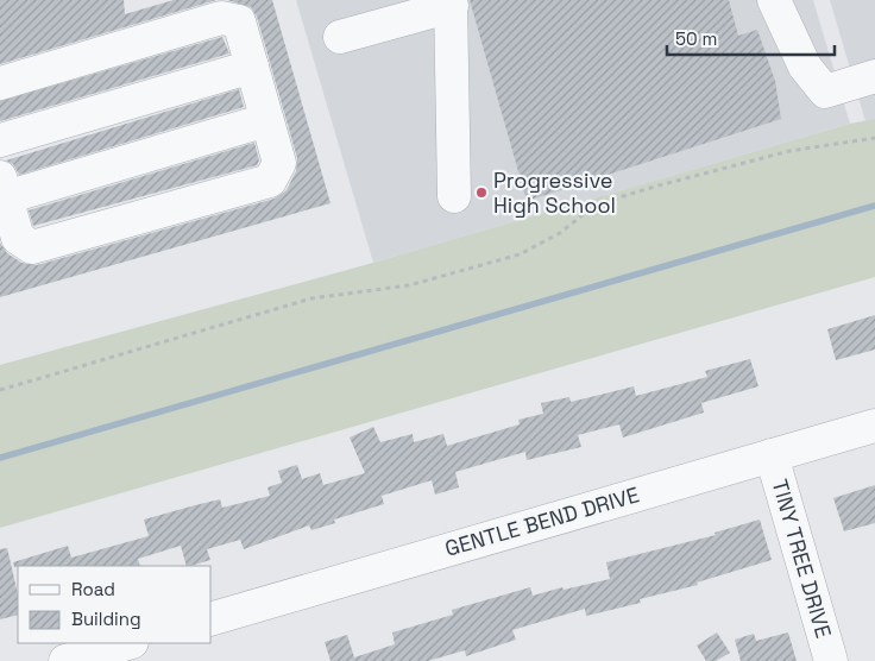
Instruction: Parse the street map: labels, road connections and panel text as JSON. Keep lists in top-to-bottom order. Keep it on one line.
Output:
{"streets":{"street":["GENTLE BEND DRIVE","TINY TREE DRIVE"]},"crossings":[["GENTLE BEND DRIVE","TINY TREE DRIVE"]],"places":["Progressive High School"],"legend":["Road","Building"],"scale_bar":"50 m"}
